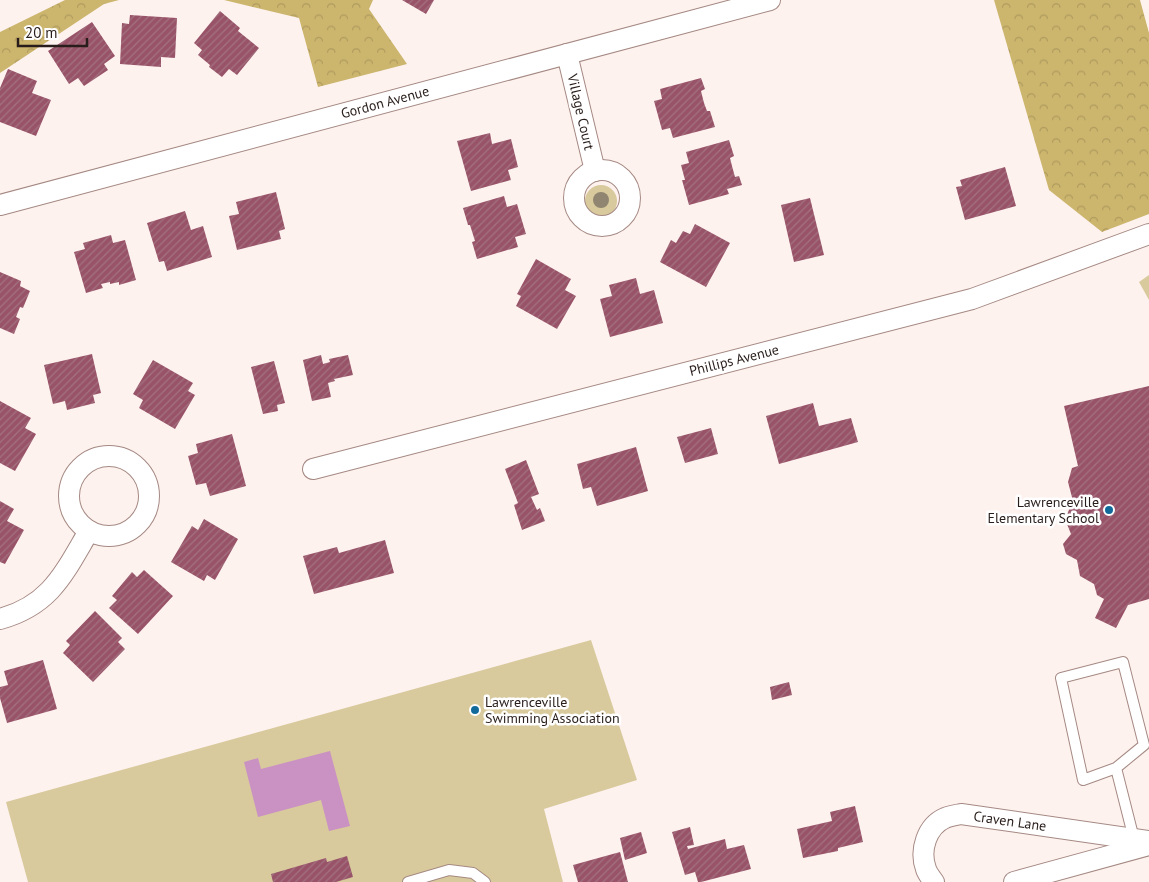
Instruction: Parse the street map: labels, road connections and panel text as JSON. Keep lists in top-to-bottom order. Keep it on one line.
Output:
{"streets":{"street":["Gordon Avenue","Village Court","Phillips Avenue","Craven Lane"]},"crossings":[["Gordon Avenue","Village Court"]],"places":["Lawrenceville Elementary School","Lawrenceville Swimming Association"],"scale_bar":"20 m"}
